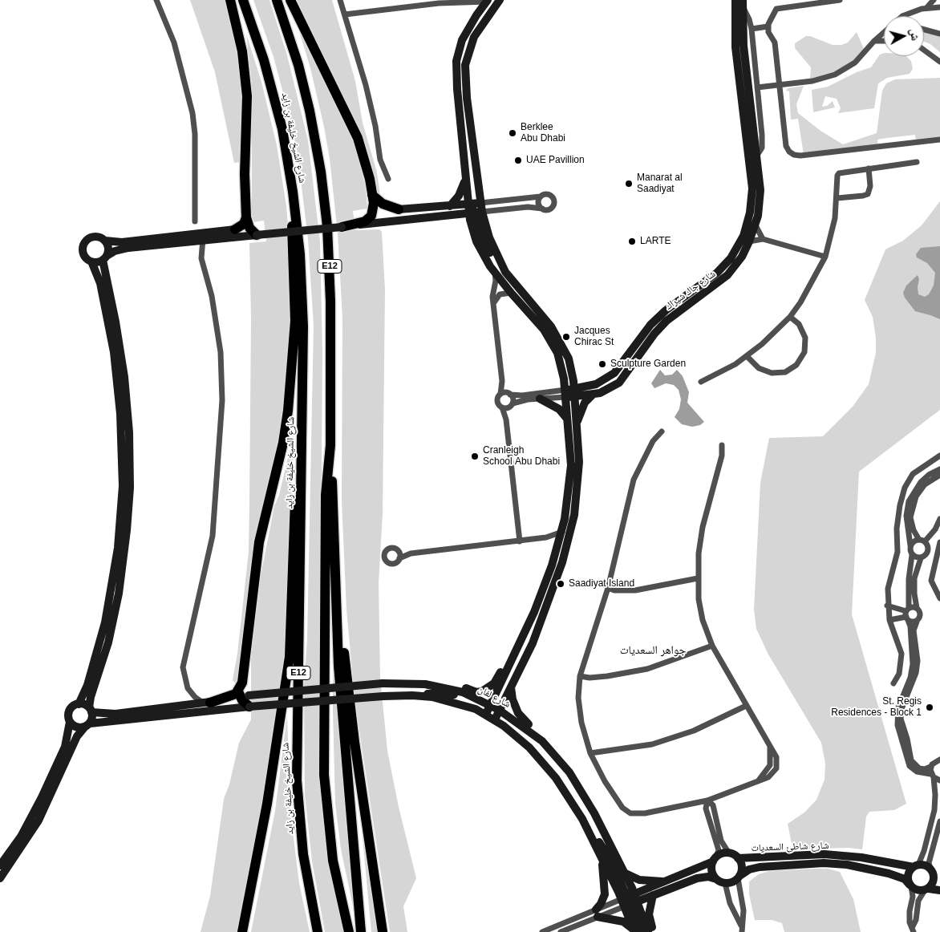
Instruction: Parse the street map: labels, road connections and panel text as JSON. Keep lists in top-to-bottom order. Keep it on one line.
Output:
{"streets":{"highway":["شارع الشيخ خليفة بن زايد","E12"],"street":["شارع جاك شيراك","شارع لفان","شارع شاطئ السعديات"]},"districts":["جواهر السعديات"],"places":["Berklee Abu Dhabi","UAE Pavillion","Manarat al Saadiyat","LARTE","Jacques Chirac St","Sculpture Garden","Cranleigh School Abu Dhabi","Saadiyat Island","St. Regis Residences - Block 1"],"north":"right"}
